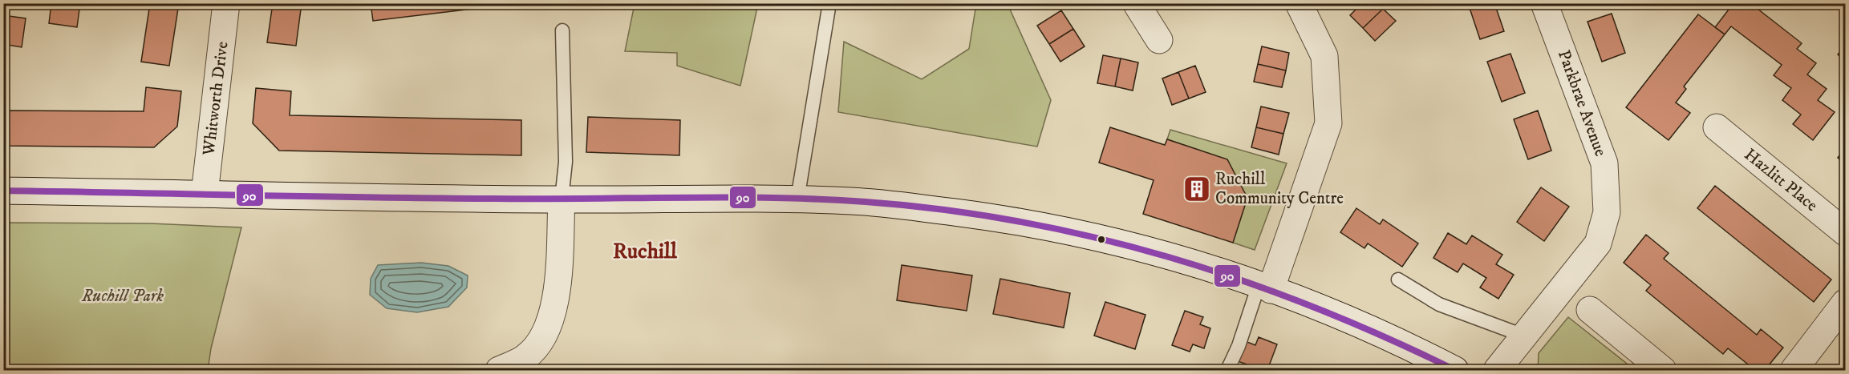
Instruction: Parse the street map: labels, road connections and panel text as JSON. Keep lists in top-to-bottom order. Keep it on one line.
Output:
{"streets":{"street":["Whitworth Drive","Parkbrae Avenue","Hazlitt Place"]},"districts":["Ruchill"],"parks":["Ruchill Park"],"places":{"building":["Ruchill Community Centre"]},"lines":["transit line 90"]}
